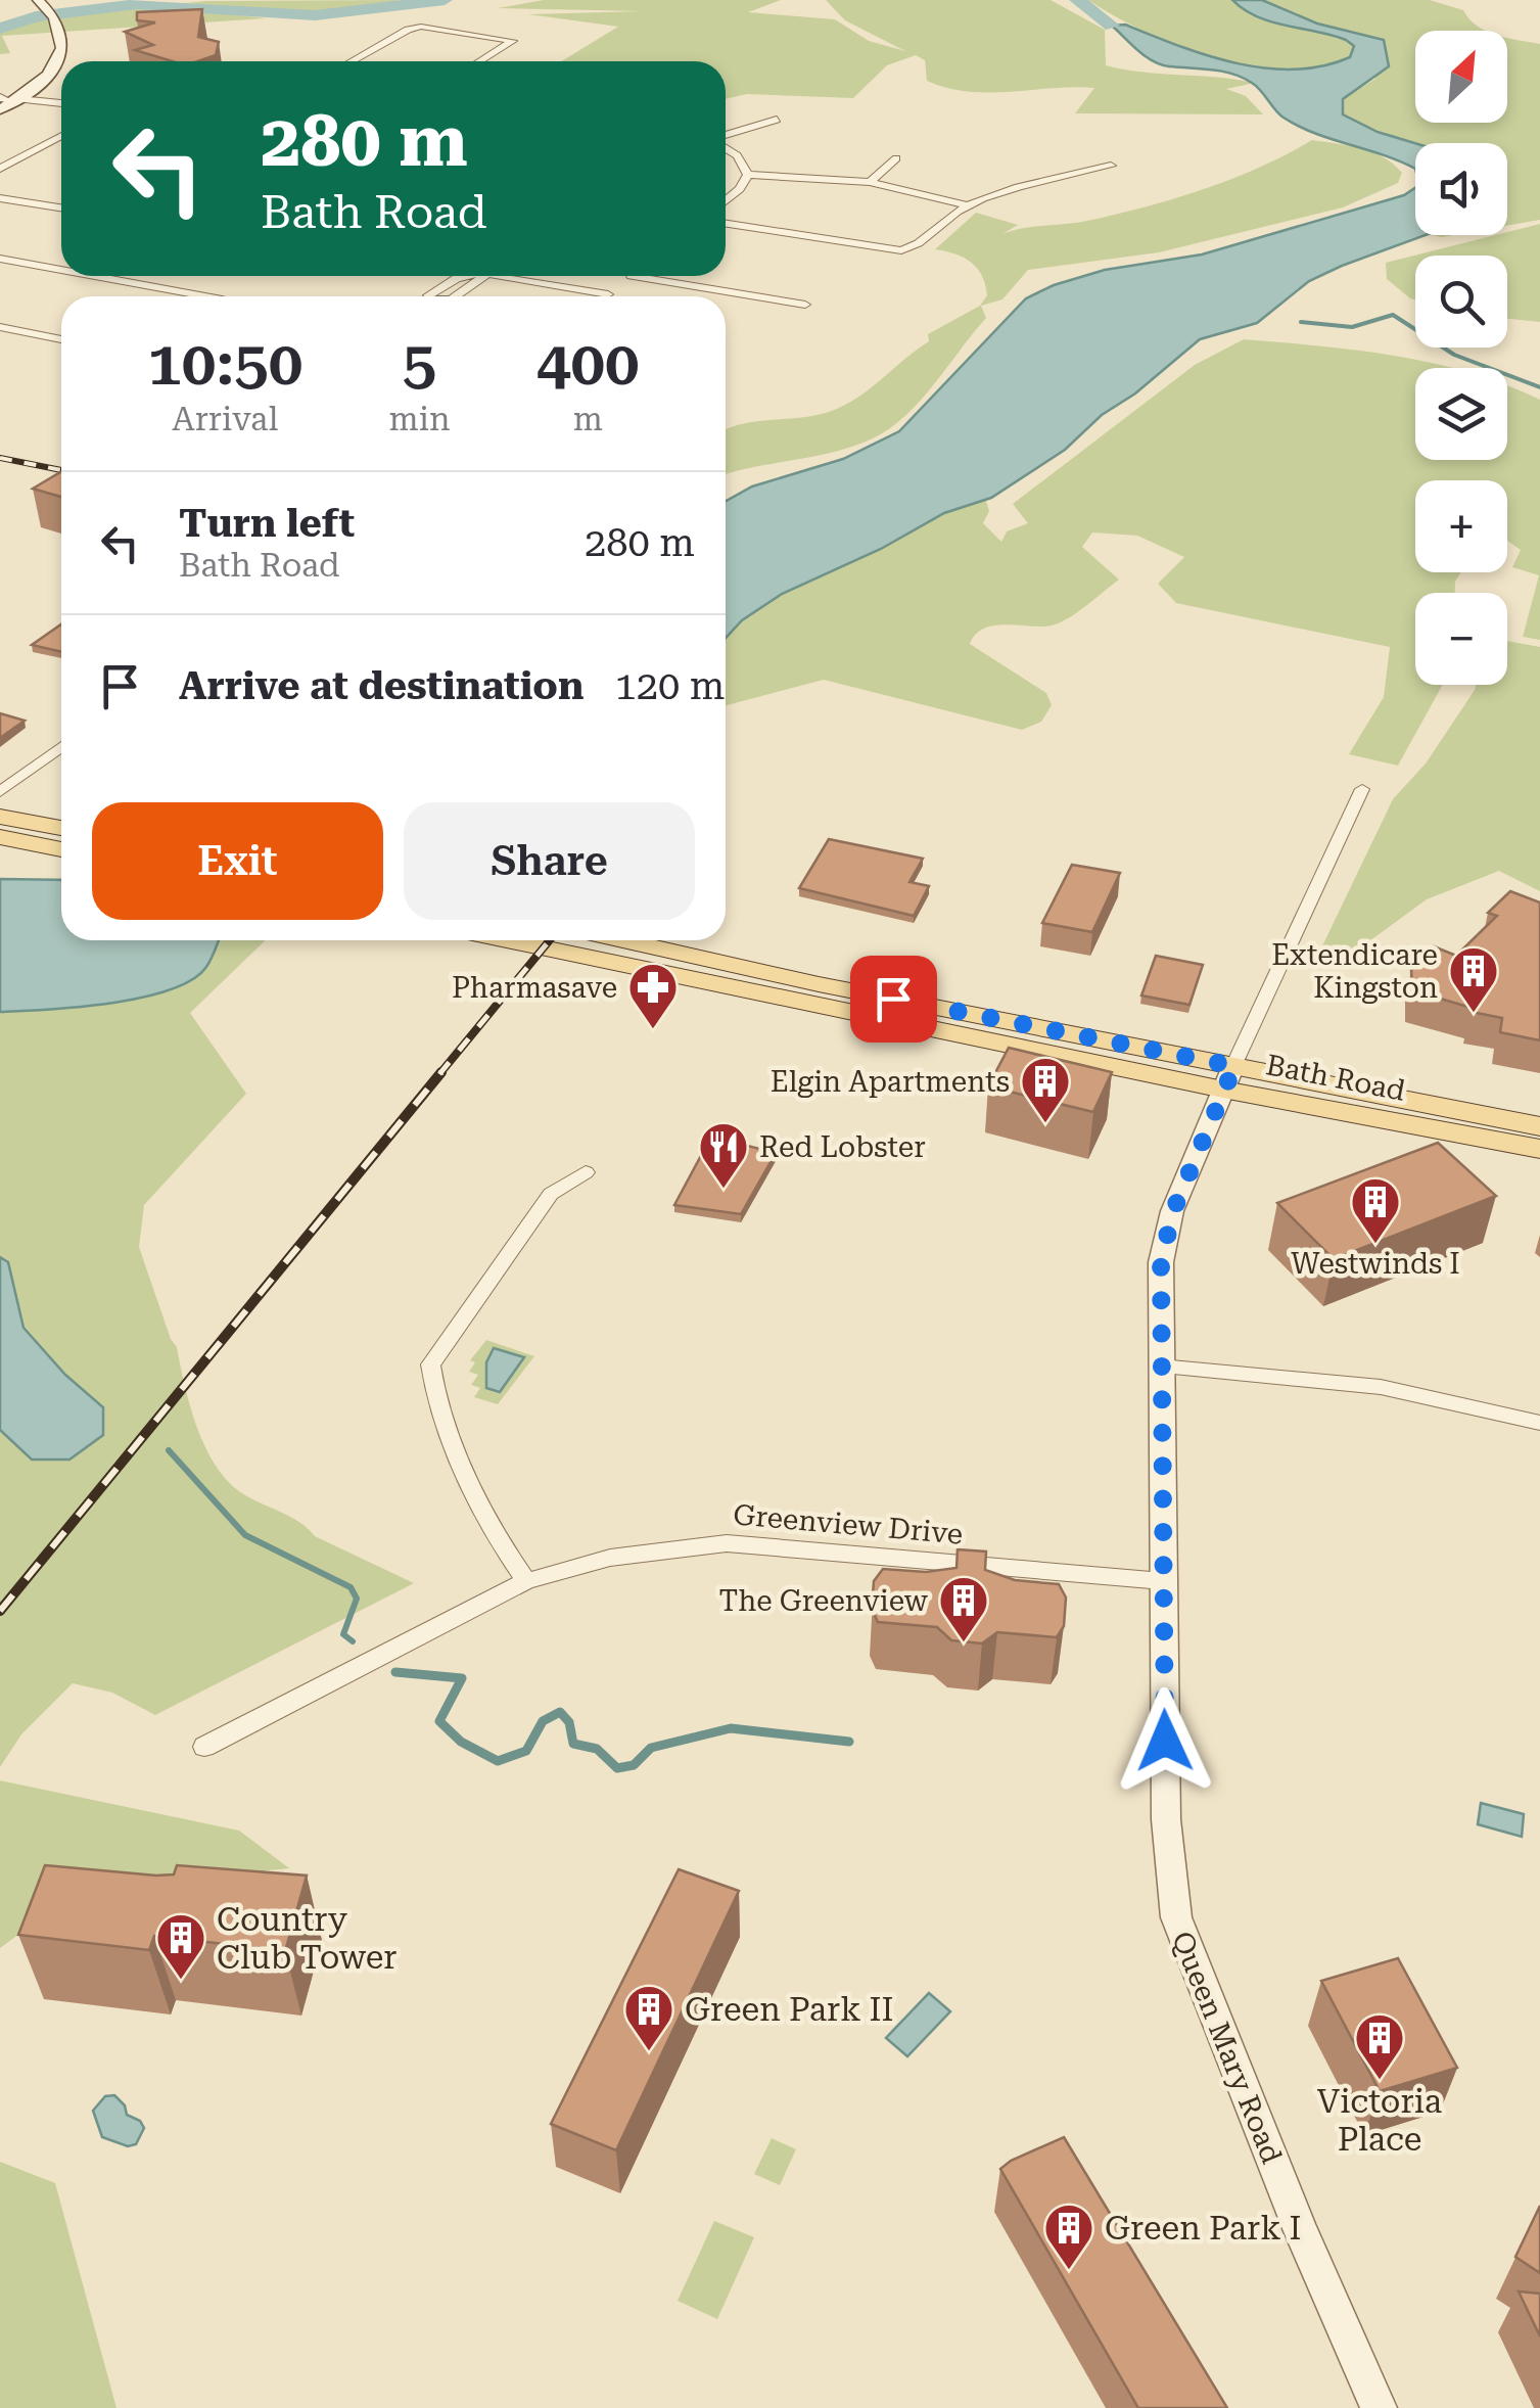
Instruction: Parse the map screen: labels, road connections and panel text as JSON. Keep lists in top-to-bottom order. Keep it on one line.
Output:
{"streets":{"main road":["Bath Road"],"street":["Greenview Drive","Queen Mary Road"]},"crossings":[["Bath Road","Queen Mary Road"],["Greenview Drive","Queen Mary Road"]],"places":{"building":["Extendicare Kingston","Elgin Apartments","Westwinds I","The Greenview","Country Club Tower","Green Park II","Victoria Place","Green Park I"],"pharmacy":["Pharmasave"],"restaurant":["Red Lobster"]},"north":"top right","page":{"map_buttons":["+","−"],"turn":["280 m","Bath Road"],"eta":["10:50","Arrival","5","min","400","m"],"list":[{"name":"Turn left","note":"Bath Road","value":"280 m"},{"name":"Arrive at destination","value":"120 m"}],"buttons":["Exit","Share"]}}
